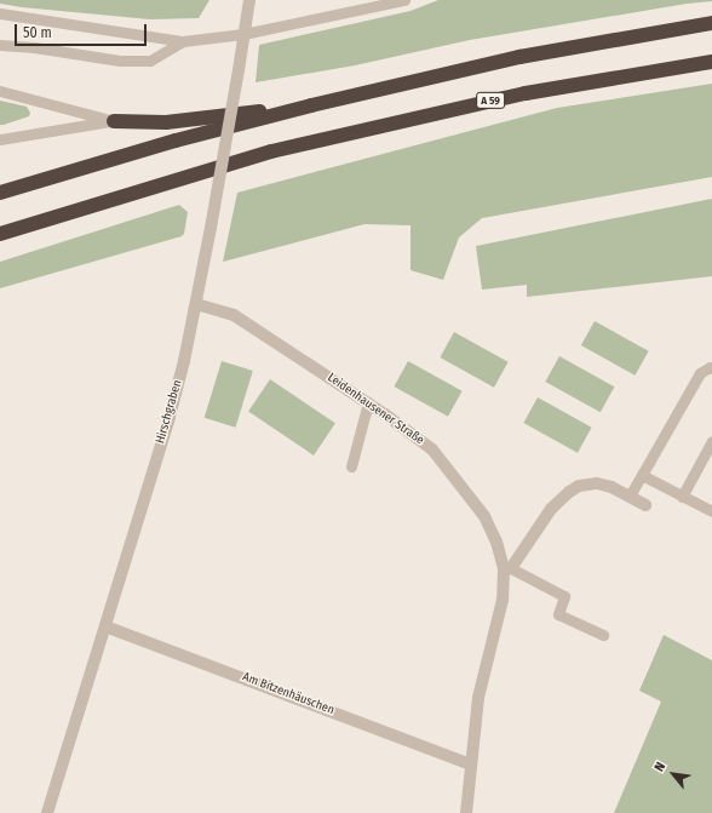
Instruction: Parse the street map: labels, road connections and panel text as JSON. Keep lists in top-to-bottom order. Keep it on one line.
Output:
{"streets":{"highway":["A 59"],"street":["Leidenhausener Straße","Hirschgraben","Am Bitzenhäuschen"]},"crossings":[["Leidenhausener Straße","Hirschgraben"],["Leidenhausener Straße","Am Bitzenhäuschen"],["Hirschgraben","Am Bitzenhäuschen"]],"scale_bar":"50 m","north":"top left"}
